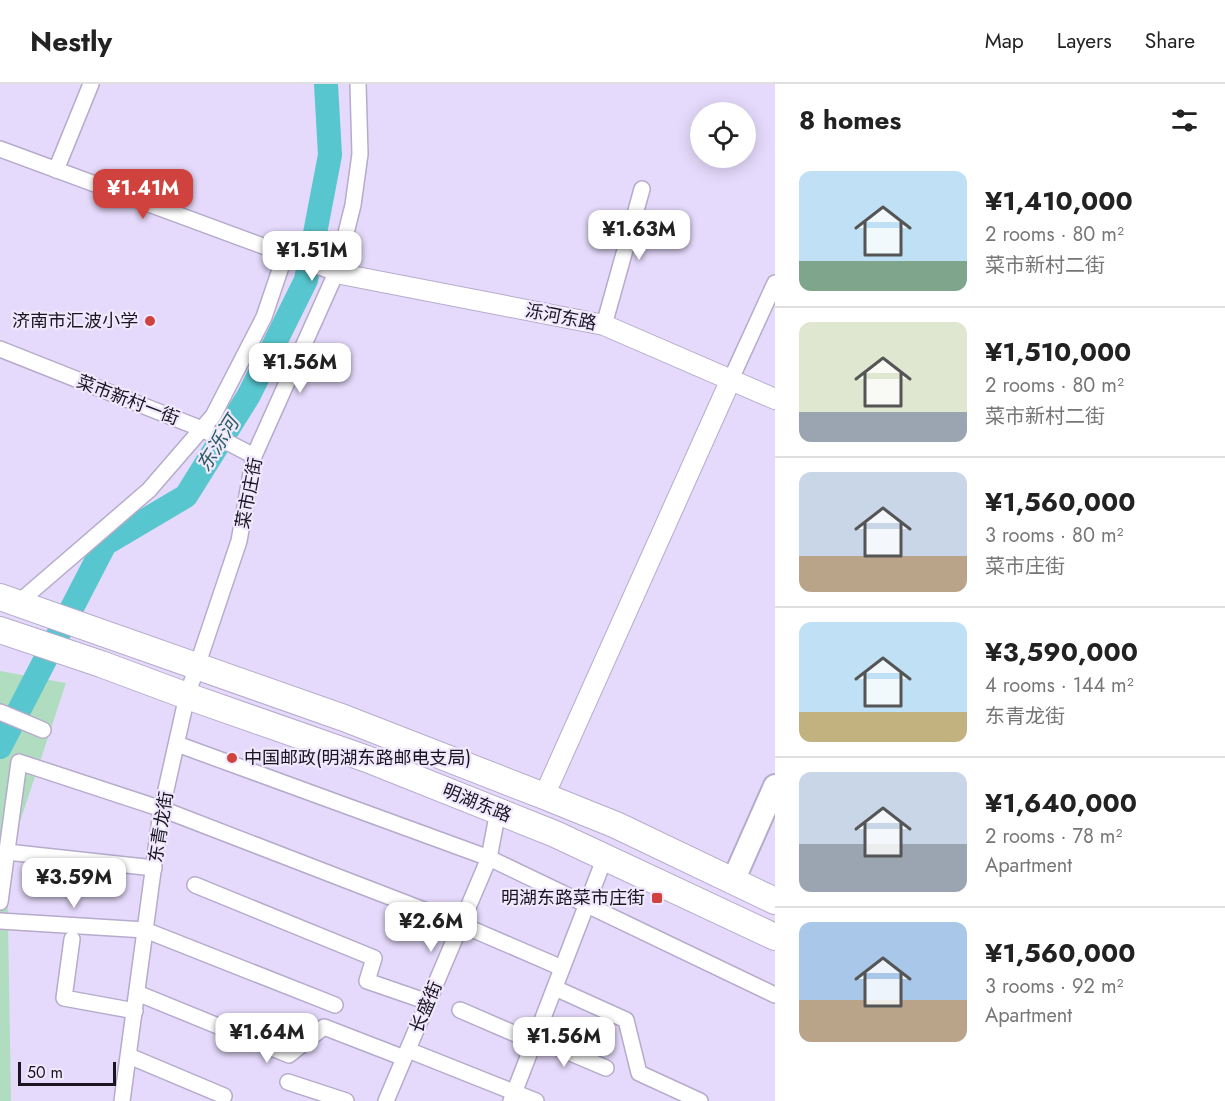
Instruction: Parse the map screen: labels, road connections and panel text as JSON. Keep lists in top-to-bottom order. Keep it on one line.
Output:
{"streets":{"main road":["明湖东路"],"street":["泺河东路","菜市新村一街","菜市庄街","东青龙街","长盛街"]},"crossings":[["泺河东路","菜市庄街"],["菜市新村一街","菜市庄街"],["菜市庄街","明湖东路"],["菜市庄街","东青龙街"],["明湖东路","东青龙街"],["明湖东路","长盛街"]],"water":["东泺河"],"places":{"other":["济南市汇波小学","中国邮政(明湖东路邮电支局)"],"transit":["明湖东路菜市庄街"]},"scale_bar":"50 m","page":{"header":"Nestly","nav":["Map","Layers","Share"],"heading":"8 homes","list":[{"name":"¥1,410,000","note":"2 rooms · 80 m² · 菜市新村二街"},{"name":"¥1,510,000","note":"2 rooms · 80 m² · 菜市新村二街"},{"name":"¥1,560,000","note":"3 rooms · 80 m² · 菜市庄街"},{"name":"¥3,590,000","note":"4 rooms · 144 m² · 东青龙街"},{"name":"¥1,640,000","note":"2 rooms · 78 m² · Apartment"},{"name":"¥1,560,000","note":"3 rooms · 92 m² · Apartment"}],"price":["¥1.41M","¥1.63M","¥1.51M","¥1.56M","¥3.59M","¥2.6M","¥1.64M","¥1.56M"],"scale":"50 m"}}
